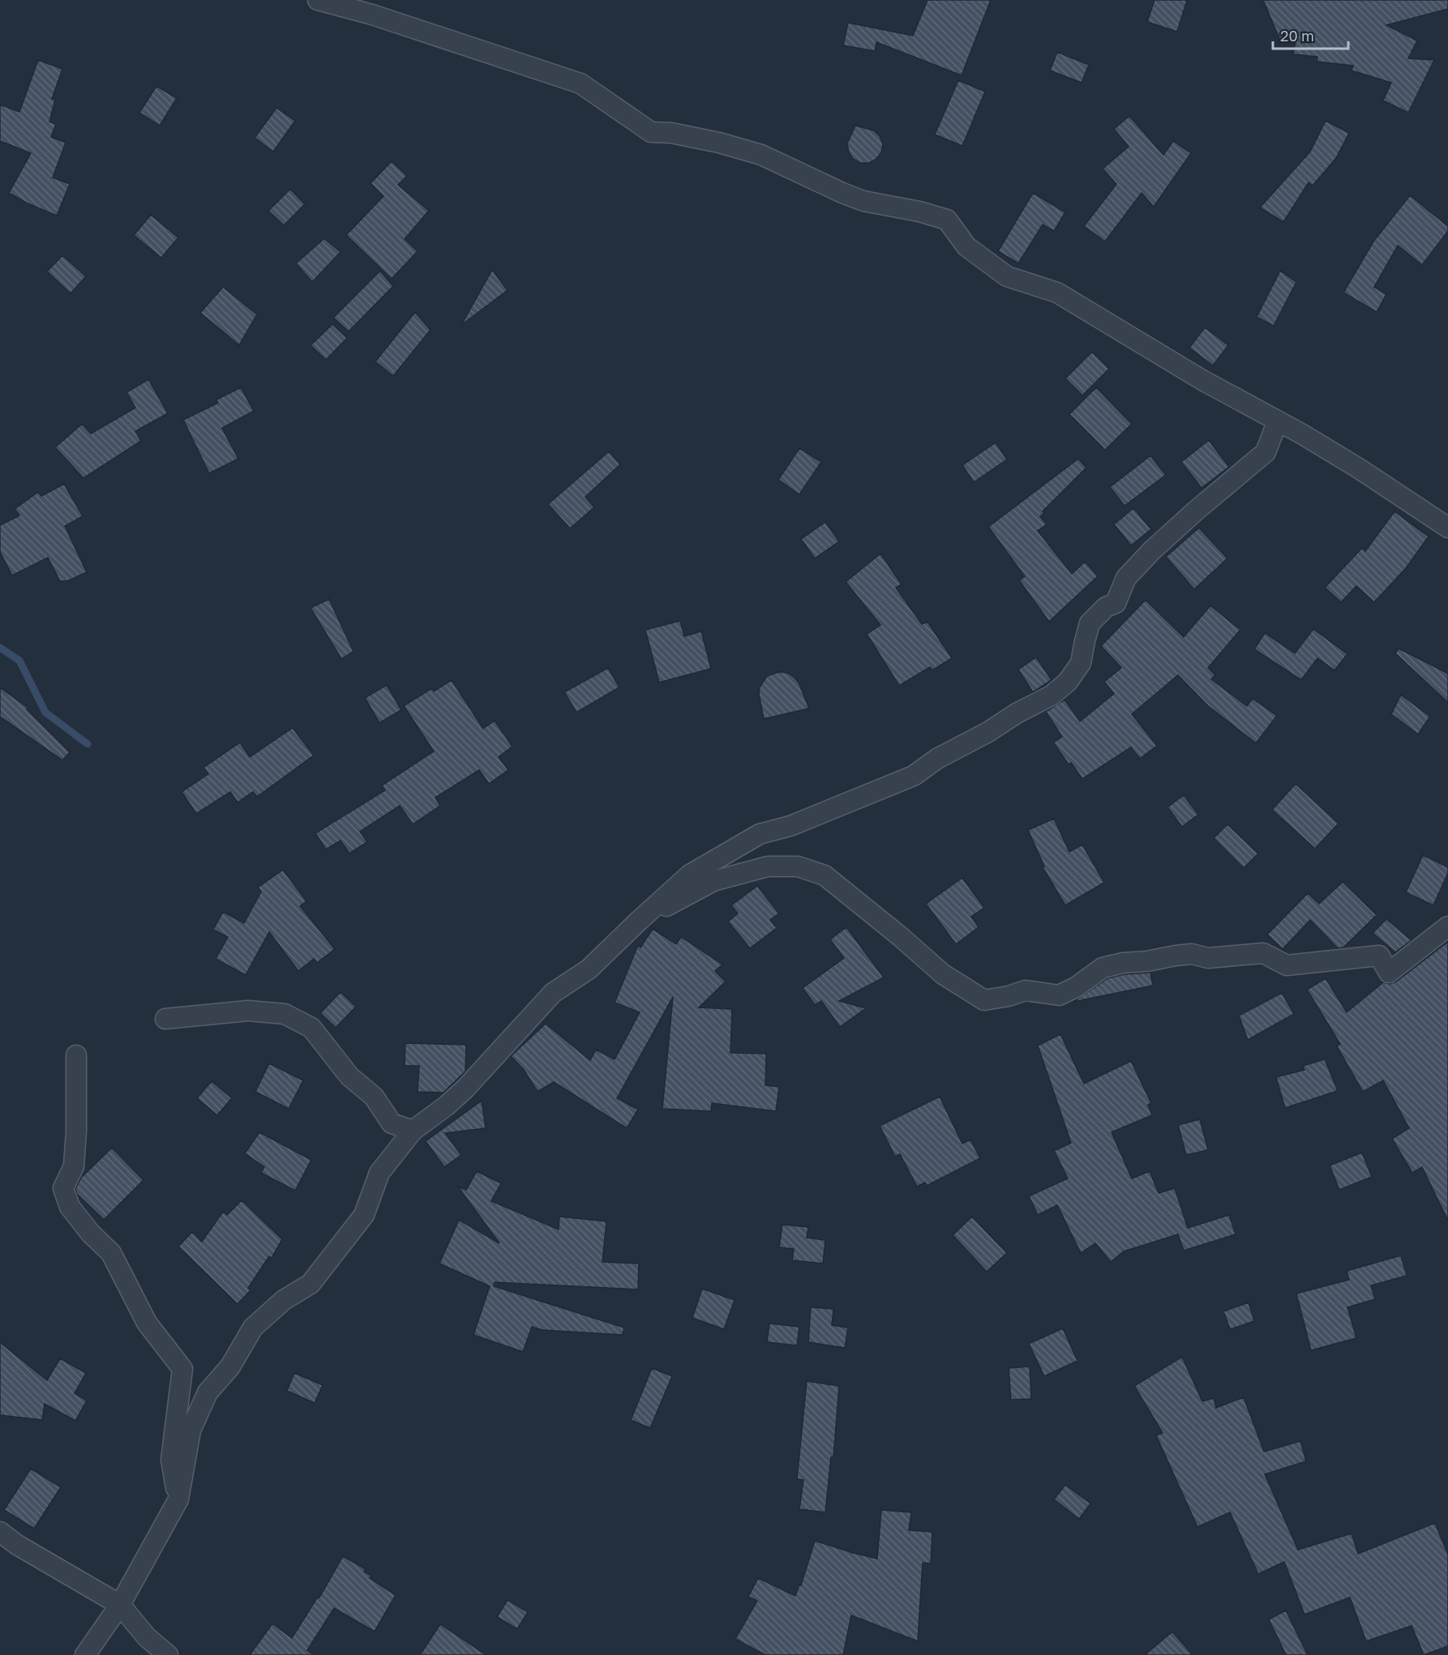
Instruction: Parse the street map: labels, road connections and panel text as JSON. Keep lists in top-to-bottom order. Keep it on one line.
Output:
{"scale_bar":"20 m"}
